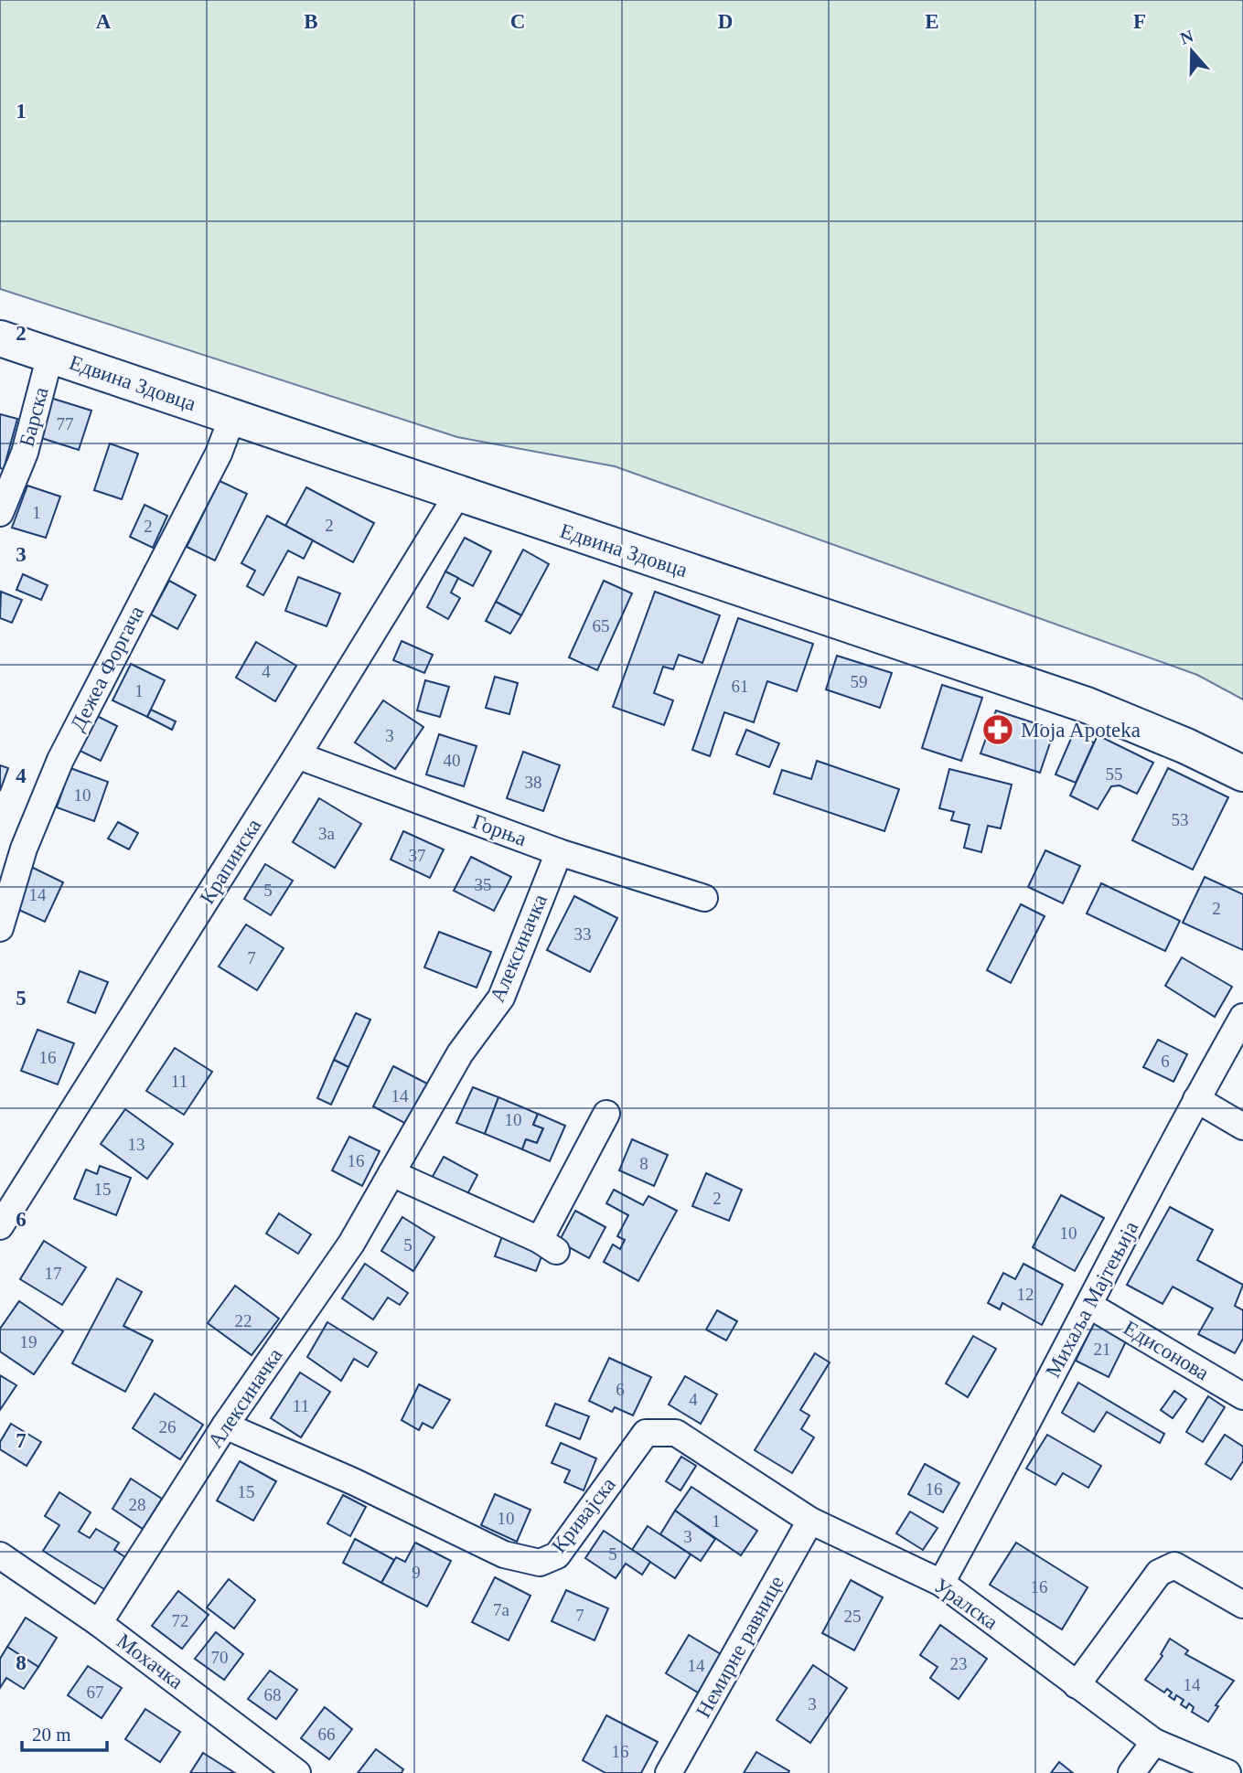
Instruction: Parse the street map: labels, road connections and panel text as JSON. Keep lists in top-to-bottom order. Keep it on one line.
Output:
{"streets":{"main road":["Едвина Здовца"],"street":["Барска","Дежеа Форгача","Горња","Крапинска","Алексиначка","Михаља Мајтењија","Едисонова","Кривајска","Уралска","Немирне равнице","Мохачка"]},"crossings":[["Едвина Здовца","Барска"],["Едвина Здовца","Дежеа Форгача"],["Едвина Здовца","Крапинска"],["Горња","Крапинска"],["Горња","Алексиначка"],["Алексиначка","Кривајска"],["Алексиначка","Мохачка"],["Михаља Мајтењија","Едисонова"],["Михаља Мајтењија","Уралска"],["Кривајска","Уралска"],["Кривајска","Немирне равнице"],["Уралска","Немирне равнице"]],"places":{"pharmacy":["Moja Apoteka"]},"house_numbers":["77","1","2","2","65","4","59","61","1","3","40","55","38","10","53","3a","37","35","5","14","2","33","7","16","6","11","14","10","13","16","8","15","2","10","5","17","12","22","19","21","6","4","11","26","16","15","28","10","1","3","5","9","16","7a","7","25","72","70","23","14","14","67","68","3","66","16"],"scale_bar":"20 m","north":"top","grid":{"columns":["A","B","C","D","E","F"],"rows":["1","2","3","4","5","6","7","8"]}}
